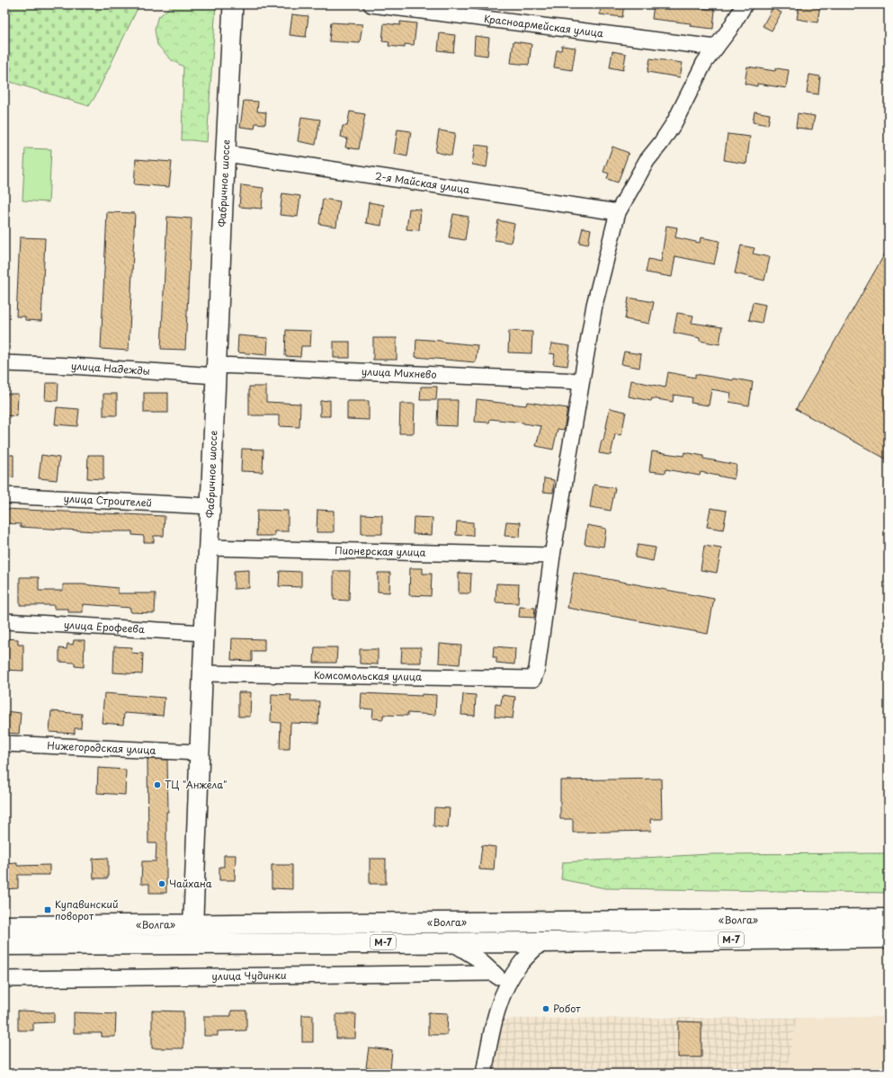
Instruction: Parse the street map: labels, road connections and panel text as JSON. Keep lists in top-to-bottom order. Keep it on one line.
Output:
{"streets":{"highway":["«Волга»","М-7"],"main road":["Фабричное шоссе"],"street":["Красноармейская улица","2-я Майская улица","улица Надежды","улица Михнево","улица Строителей","Пионерская улица","улица Ерофеева","Комсомольская улица","Нижегородская улица","улица Чудинки"]},"crossings":[["2-я Майская улица","Фабричное шоссе"],["Фабричное шоссе","улица Надежды"],["Фабричное шоссе","улица Михнево"],["Фабричное шоссе","улица Строителей"],["Фабричное шоссе","Пионерская улица"],["Фабричное шоссе","улица Ерофеева"],["Фабричное шоссе","Комсомольская улица"],["Фабричное шоссе","Нижегородская улица"],["Фабричное шоссе","«Волга»"],["улица Надежды","улица Михнево"],["Пионерская улица","Комсомольская улица"]],"places":{"other":["ТЦ \"Анжела\"","Чайхана","Робот"],"transit":["Купавинский поворот"]}}
